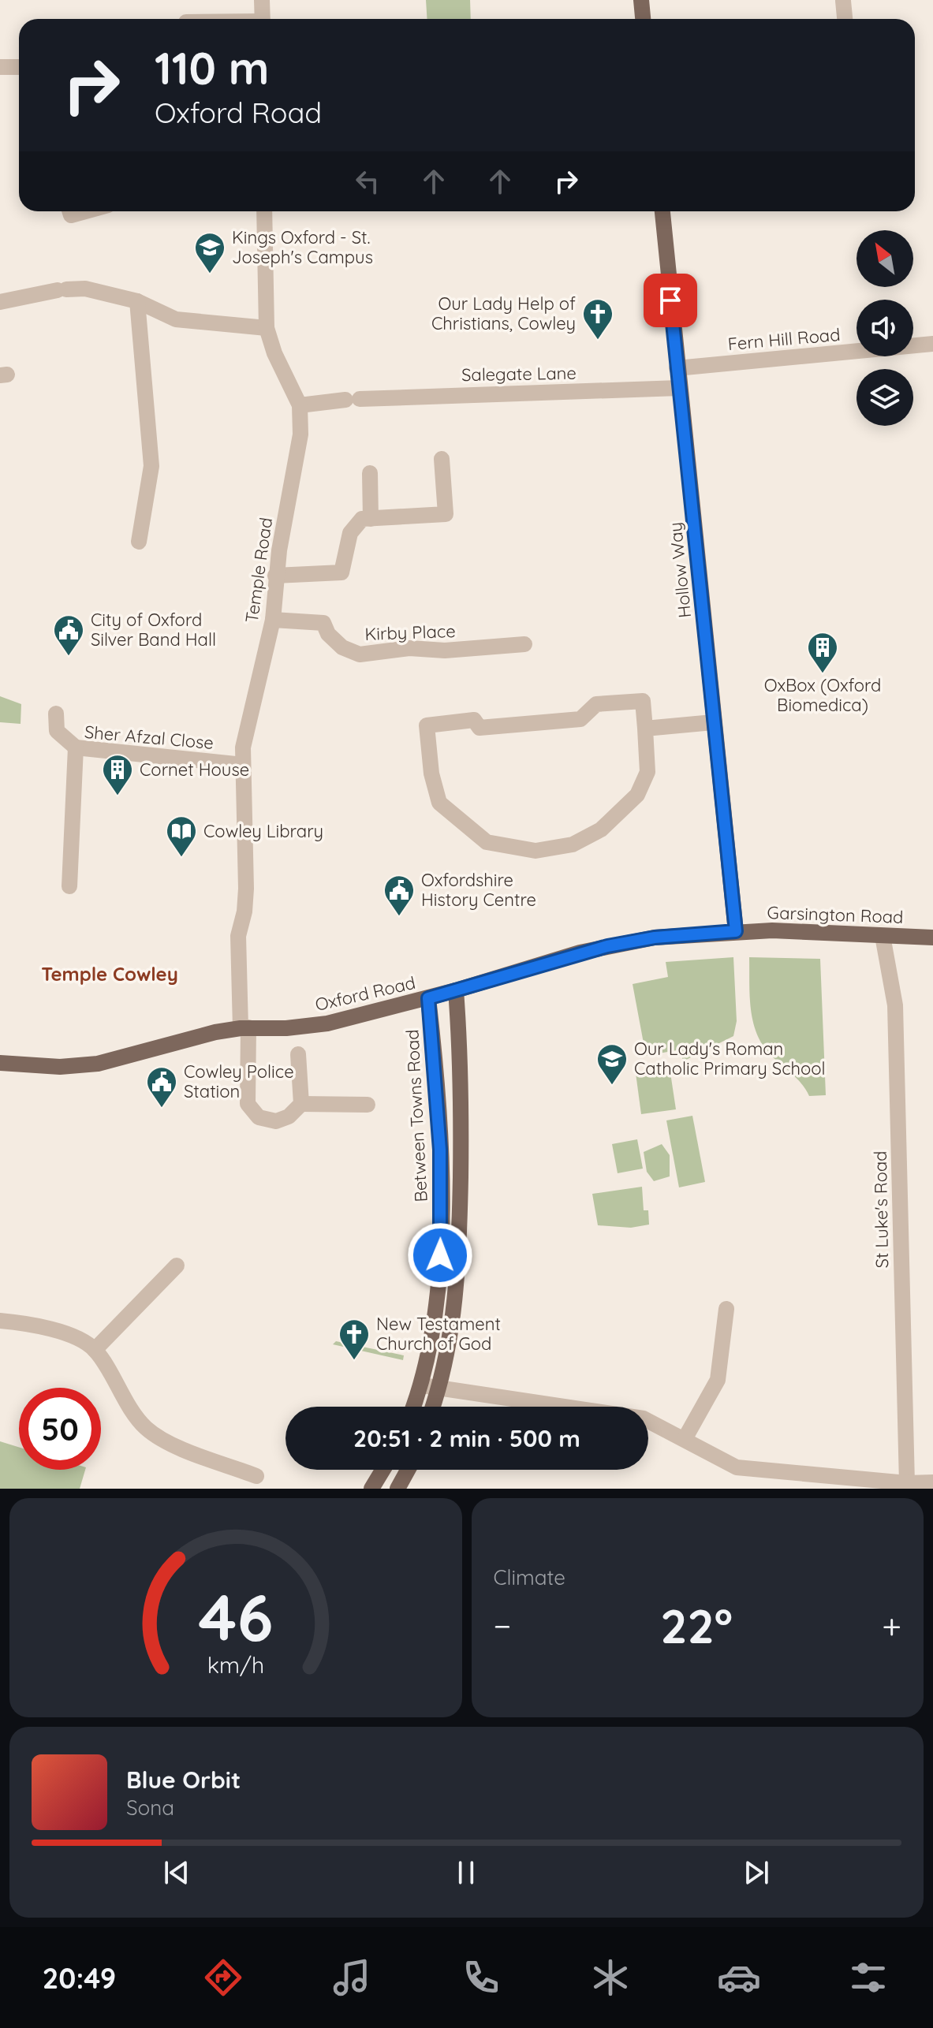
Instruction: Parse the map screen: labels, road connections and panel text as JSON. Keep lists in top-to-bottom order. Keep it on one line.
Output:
{"streets":{"main road":["Hollow Way","Garsington Road","Oxford Road","Between Towns Road"],"street":["Fern Hill Road","Salegate Lane","Temple Road","Kirby Place","Sher Afzal Close","St Luke's Road"]},"crossings":[["Fern Hill Road","Hollow Way"],["Salegate Lane","Temple Road"],["Salegate Lane","Hollow Way"],["Temple Road","Kirby Place"],["Temple Road","Sher Afzal Close"],["Temple Road","Oxford Road"],["Hollow Way","Garsington Road"],["Hollow Way","Oxford Road"],["Garsington Road","Oxford Road"],["Garsington Road","St Luke's Road"],["Oxford Road","Between Towns Road"]],"districts":["Temple Cowley"],"places":{"school or university":["Kings Oxford - St. Joseph's Campus","Our Lady's Roman Catholic Primary School"],"church":["Our Lady Help of Christians, Cowley","New Testament Church of God"],"public building":["City of Oxford Silver Band Hall","Oxfordshire History Centre","Cowley Police Station"],"building":["OxBox (Oxford Biomedica)","Cornet House"],"library":["Cowley Library"]},"north":"top left","page":{"turn":["110 m","Oxford Road"],"limit":"50","trip":"20:51 · 2 min · 500 m","tile":"Climate","heat":["−","22°","+"],"song":["Blue Orbit","Sona"],"tabs":"20:49","gauge":["46","km/h"]}}
